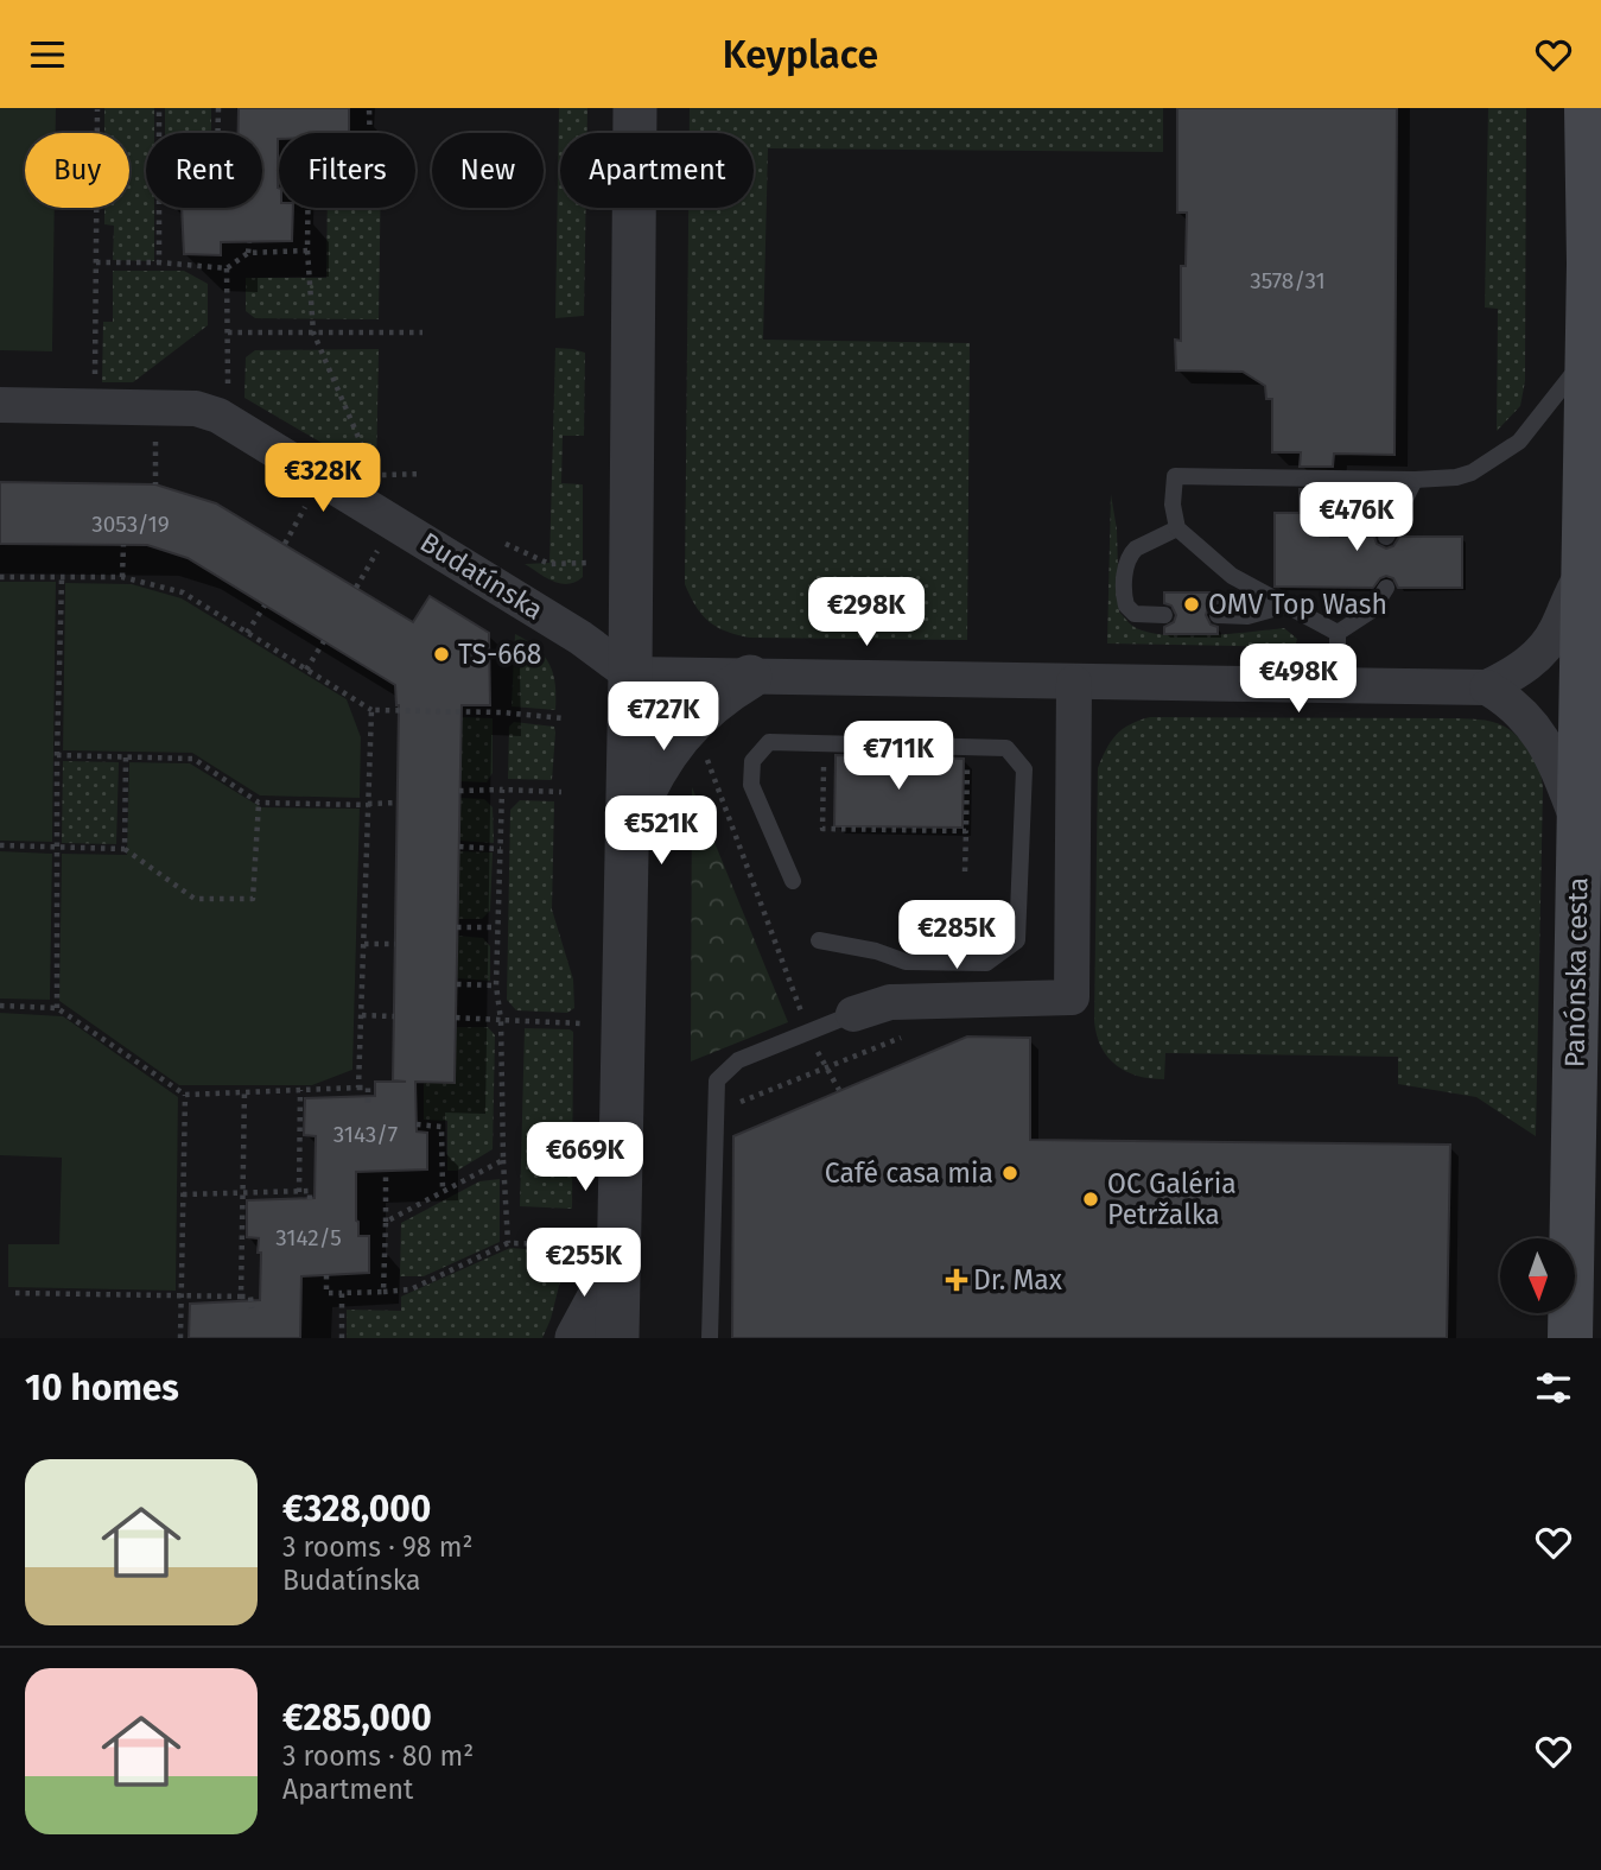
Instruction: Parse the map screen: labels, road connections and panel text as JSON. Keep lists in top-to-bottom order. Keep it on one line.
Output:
{"streets":{"main road":["Panónska cesta"],"street":["Budatínska"]},"places":{"other":["OMV Top Wash","TS-668","Café casa mia","OC Galéria Petržalka"],"health":["Dr. Max"]},"house_numbers":["3578/31","3053/19","3143/7","3142/5"],"north":"bottom","page":{"header":"Keyplace","chip":["Buy","Rent","Filters","New","Apartment"],"price":["€328K","€476K","€298K","€498K","€727K","€711K","€521K","€285K","€669K","€255K"],"heading":"10 homes","list":[{"name":"€328,000","note":"3 rooms · 98 m² · Budatínska"},{"name":"€285,000","note":"3 rooms · 80 m² · Apartment"}]}}
